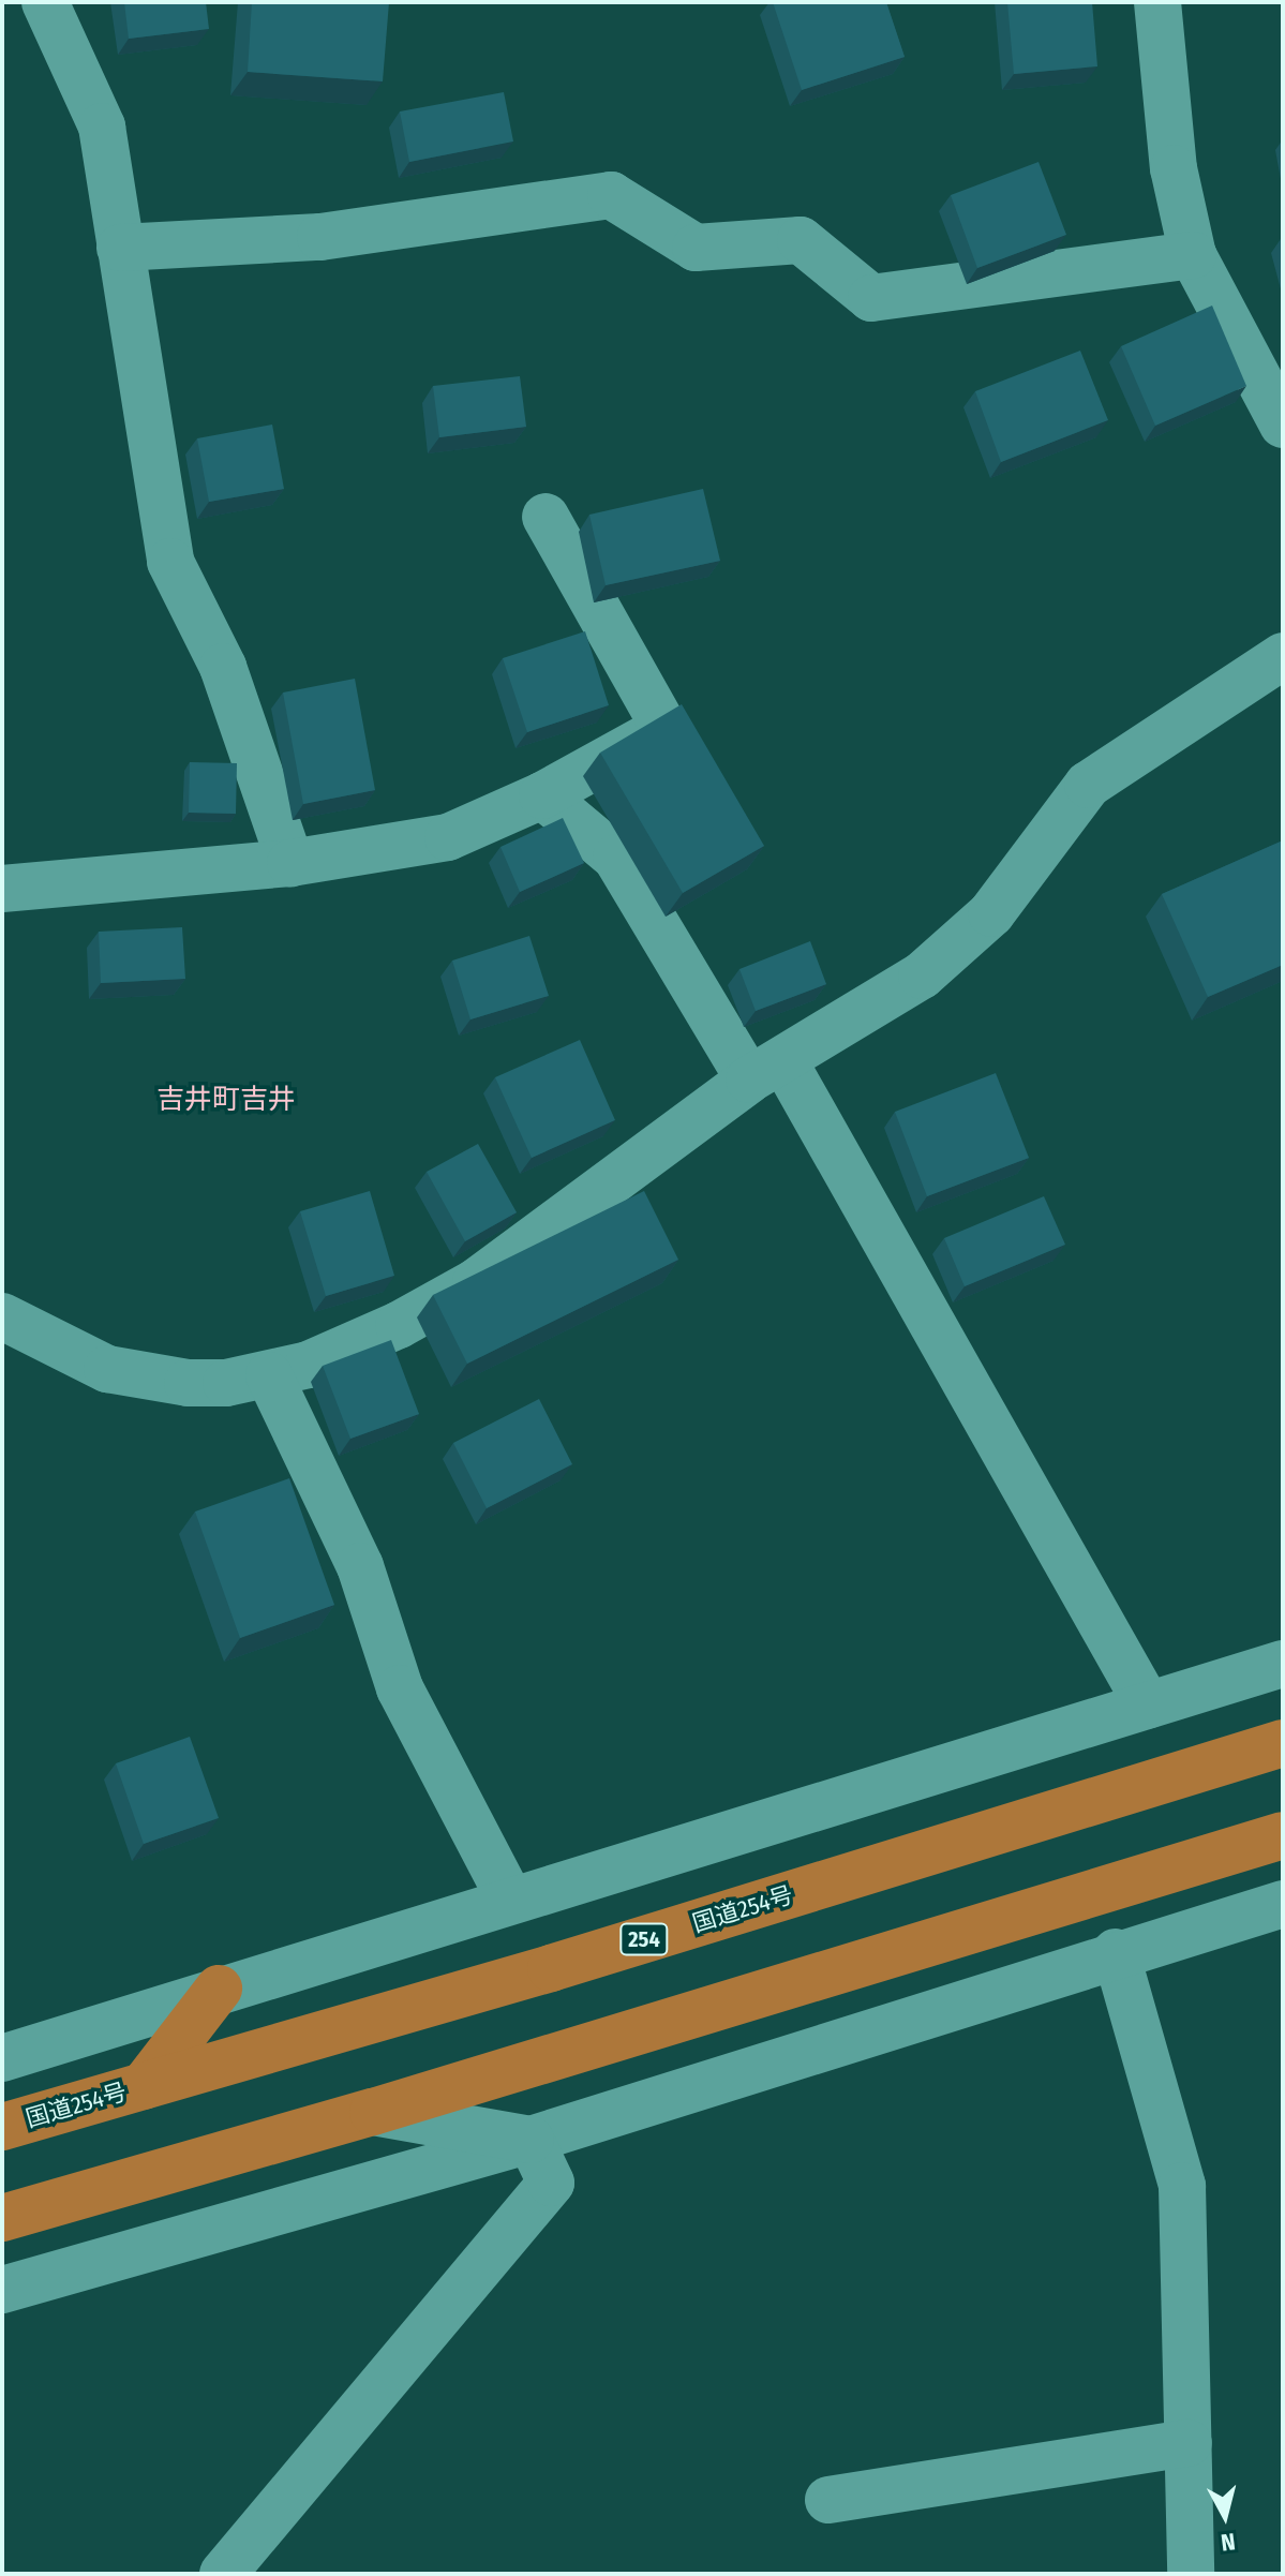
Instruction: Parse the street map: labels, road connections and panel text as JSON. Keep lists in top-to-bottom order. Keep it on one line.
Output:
{"streets":{"highway":["国道254号","254"]},"districts":["吉井町吉井"],"north":"bottom"}
